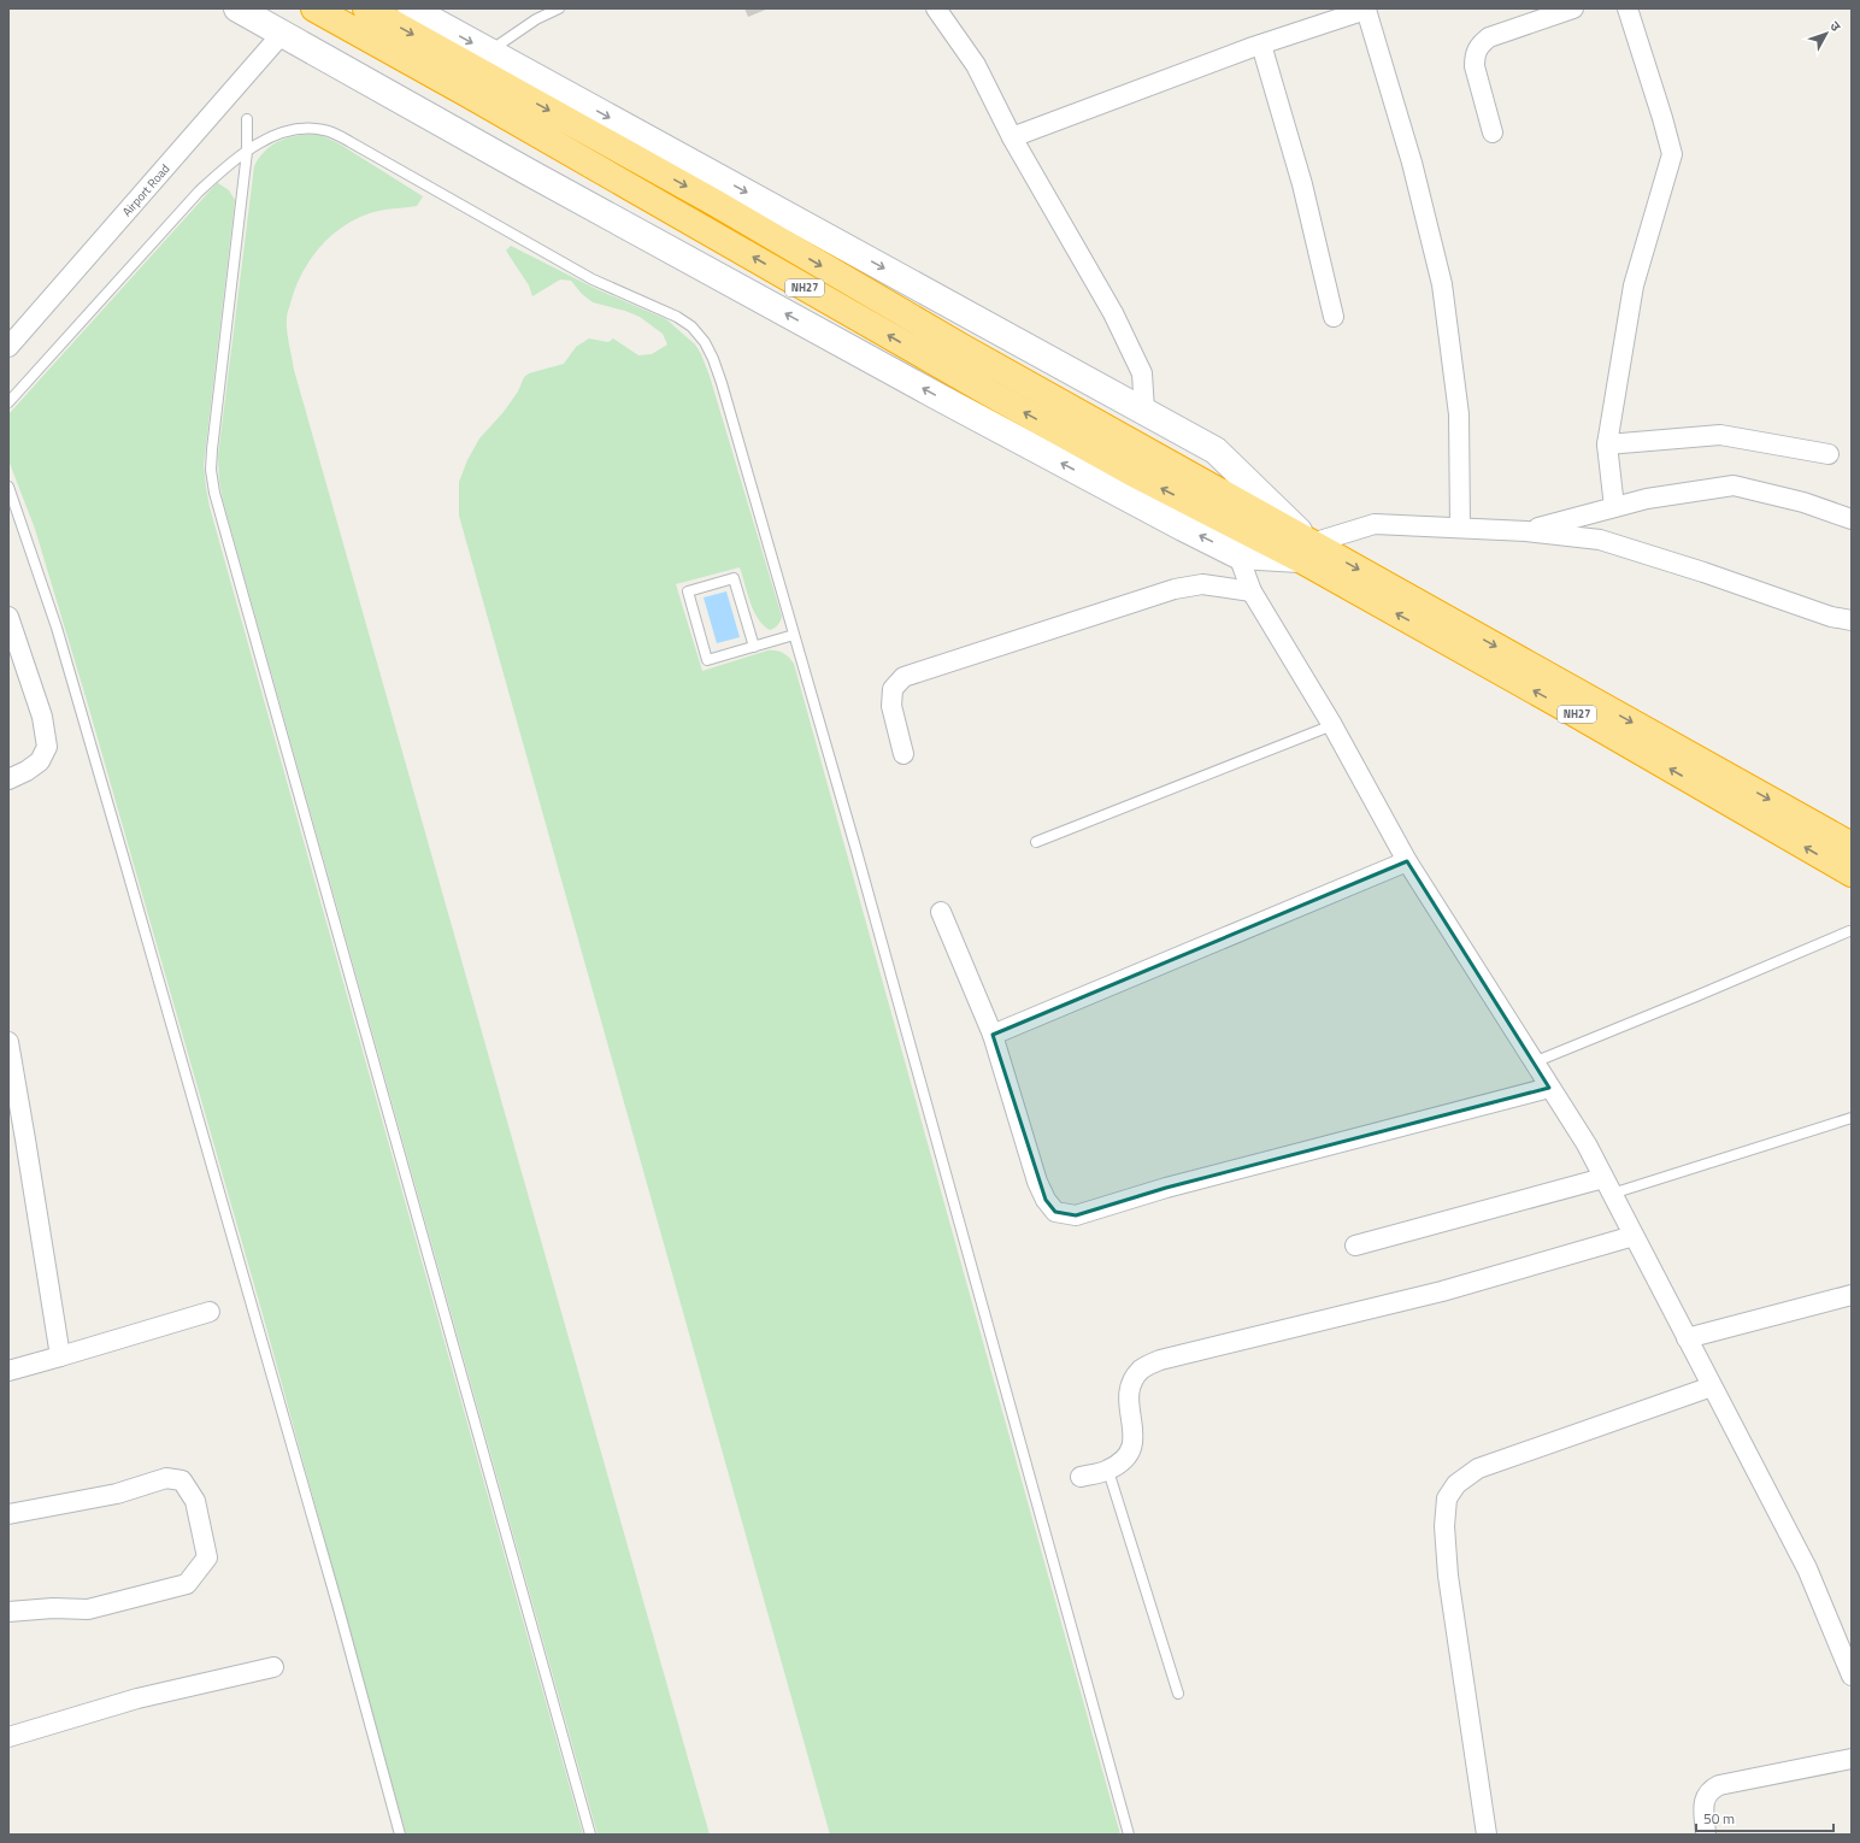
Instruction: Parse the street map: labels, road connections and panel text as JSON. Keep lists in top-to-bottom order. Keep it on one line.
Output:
{"streets":{"highway":["NH27"],"street":["Airport Road"]},"scale_bar":"50 m","north":"top right"}
